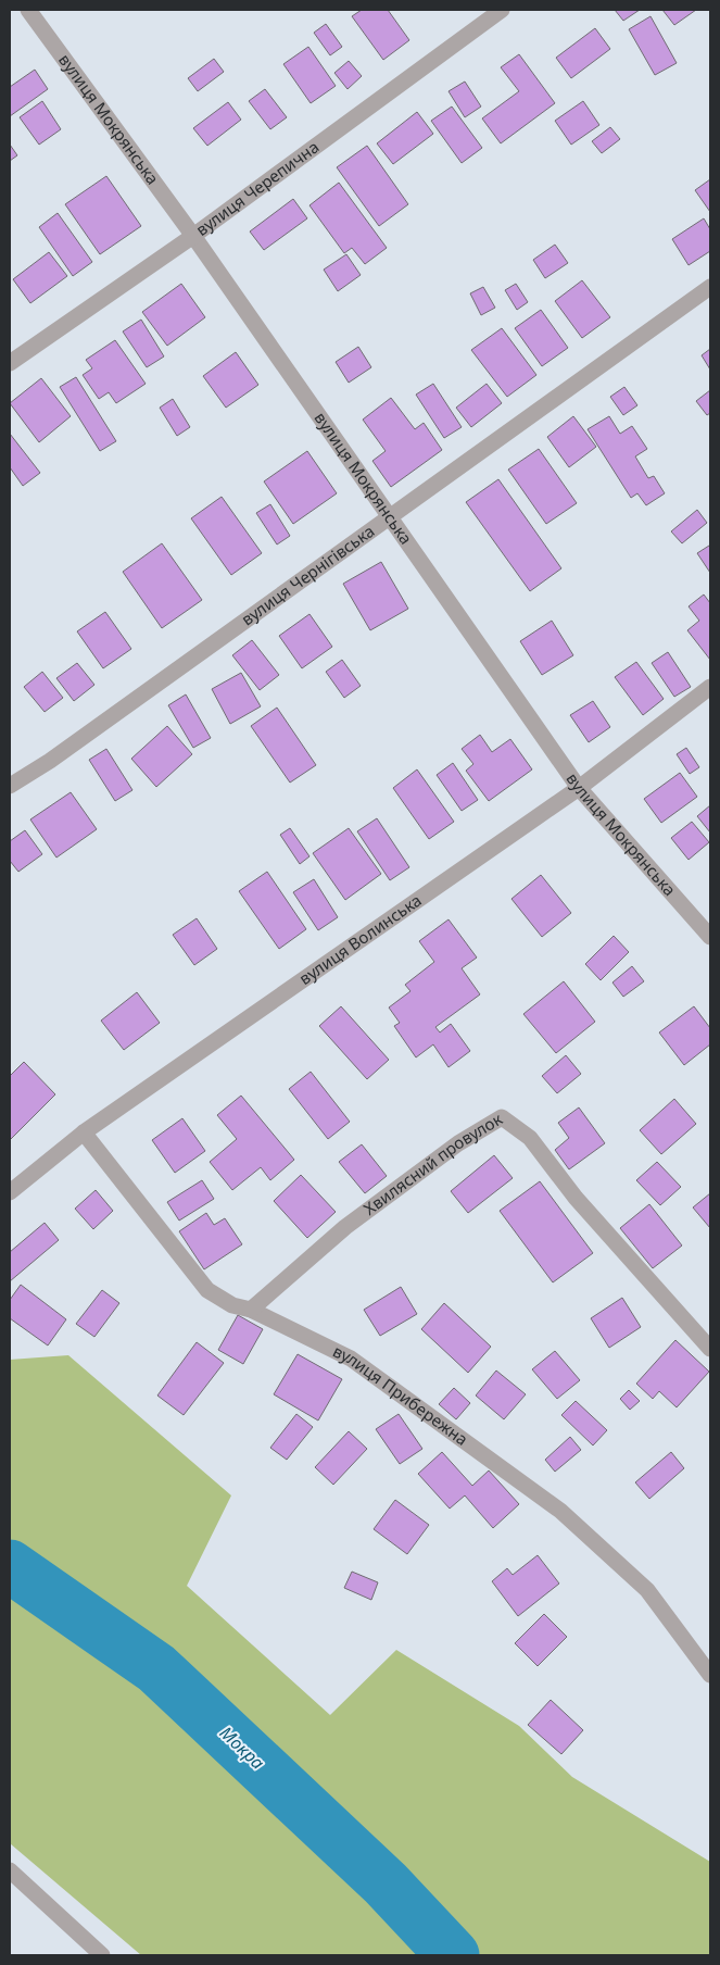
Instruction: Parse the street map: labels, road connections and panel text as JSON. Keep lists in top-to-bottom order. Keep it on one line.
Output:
{"streets":{"street":["вулиця Мокрянська","вулиця Черепична","вулиця Чернігівська","вулиця Волинська","Хвилясний провулок","вулиця Прибережна"]},"crossings":[["вулиця Мокрянська","вулиця Черепична"],["вулиця Мокрянська","вулиця Чернігівська"],["вулиця Мокрянська","вулиця Волинська"],["вулиця Волинська","вулиця Прибережна"],["Хвилясний провулок","вулиця Прибережна"]],"water":["Мокра"]}
